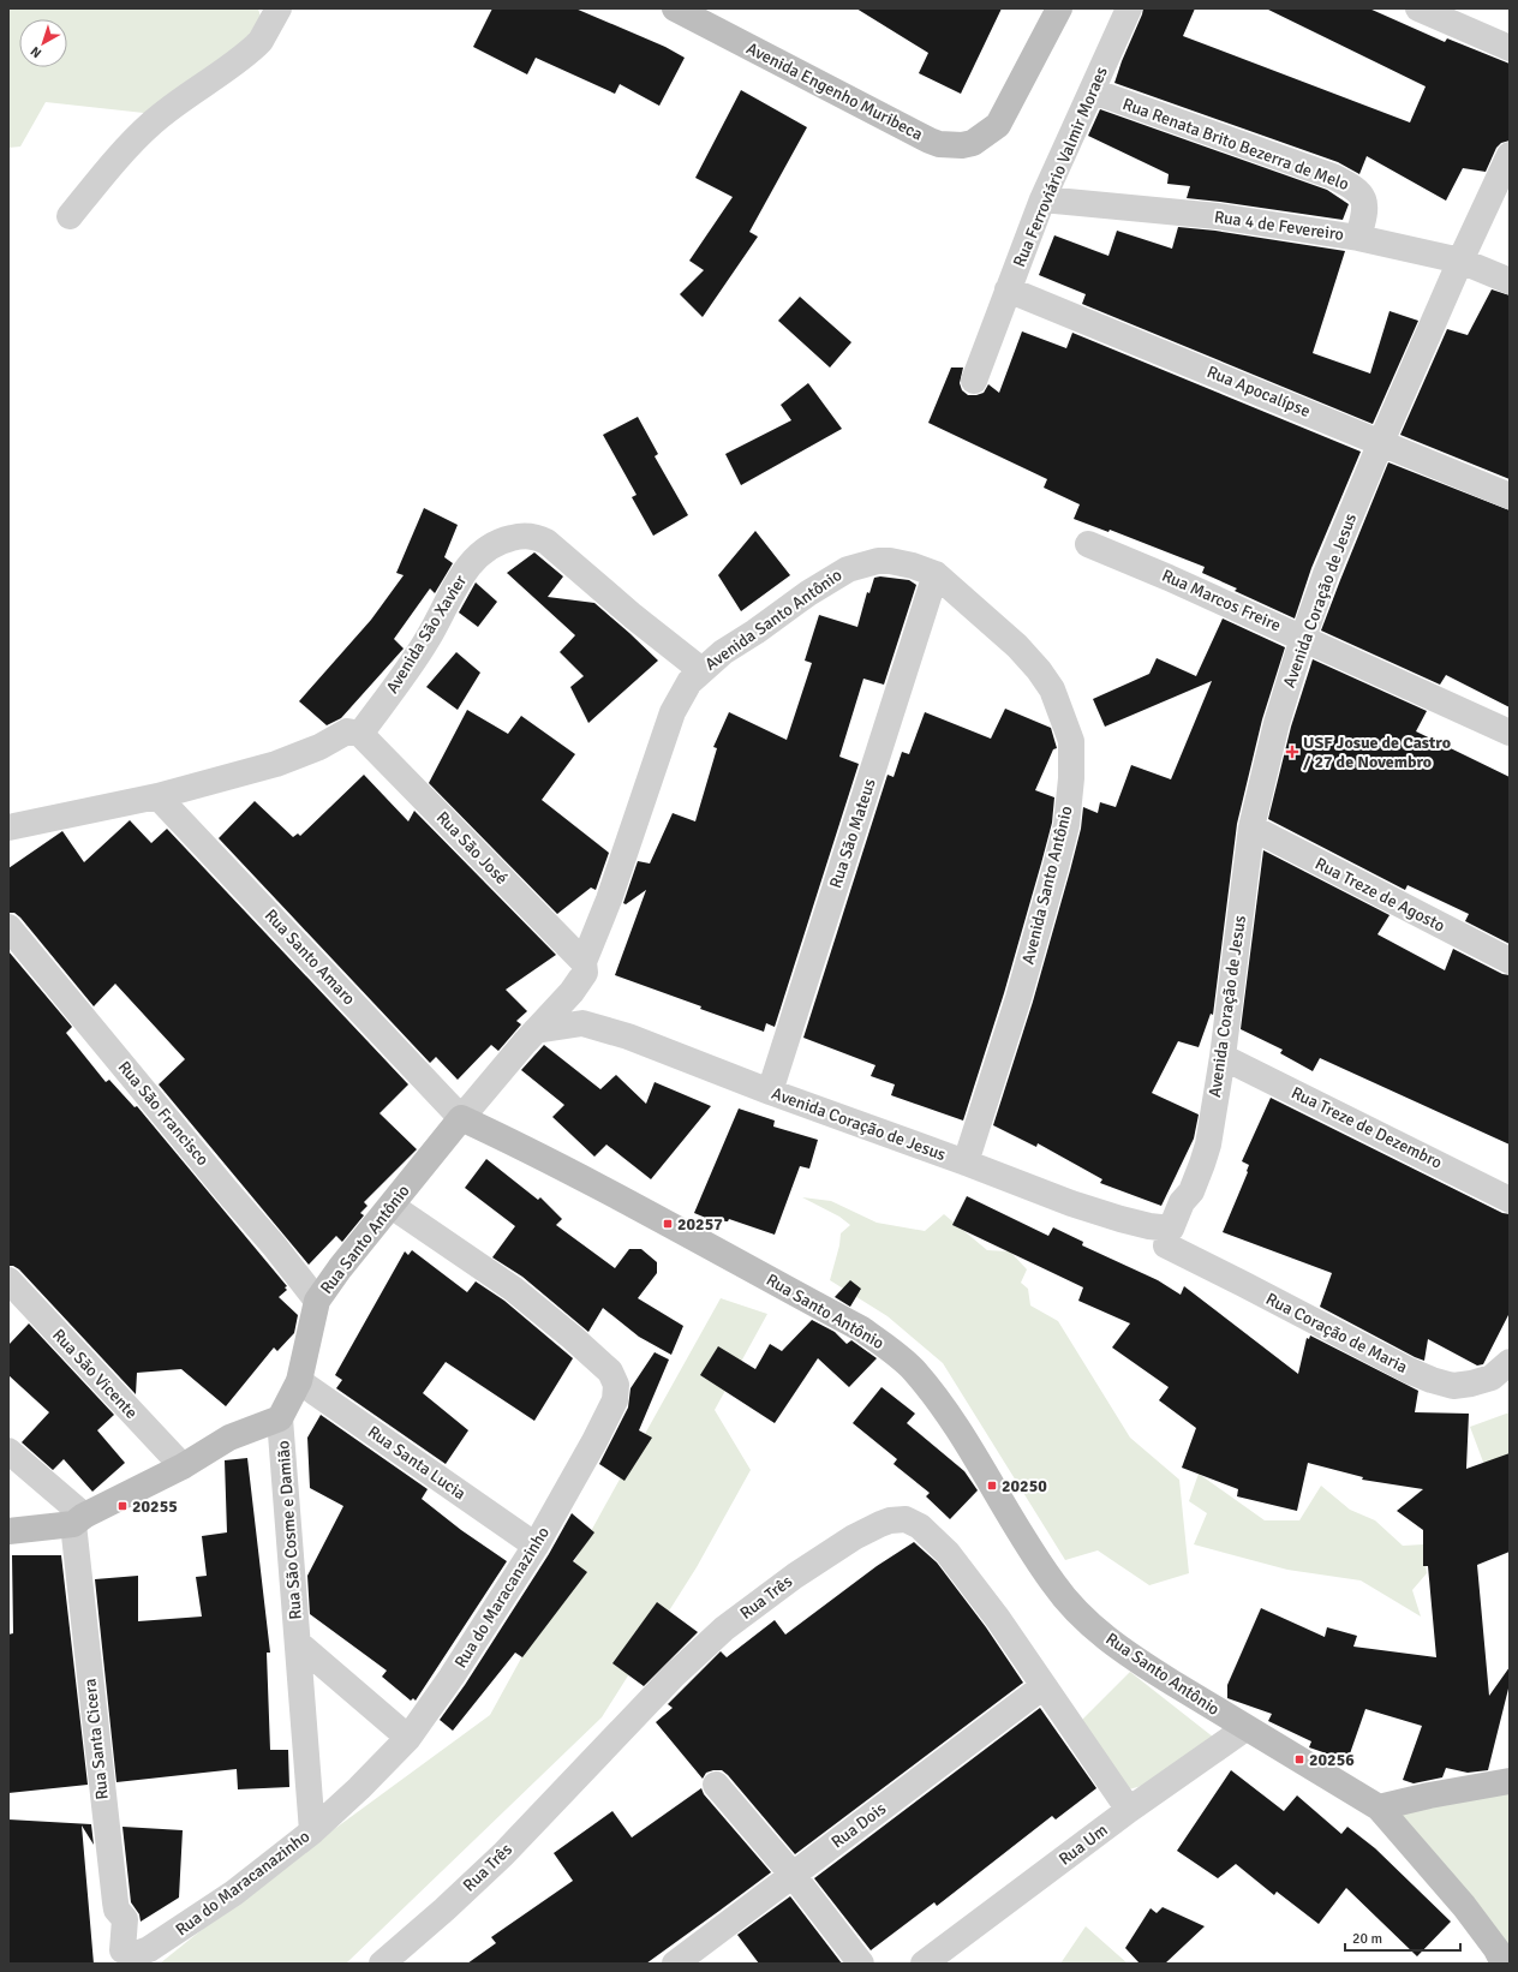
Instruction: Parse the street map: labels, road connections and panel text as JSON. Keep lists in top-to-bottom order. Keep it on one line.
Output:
{"streets":{"main road":["Avenida Engenho Muribeca","Rua Santo Antônio"],"street":["Rua Renata Brito Bezerra de Melo","Rua Ferroviário Valmir Moraes","Rua 4 de Fevereiro","Rua Apocalípse","Rua Marcos Freire","Avenida Coração de Jesus","Avenida Santo Antônio","Avenida São Xavier","Rua São Mateus","Rua São José","Rua Treze de Agosto","Rua Santo Amaro","Rua São Francisco","Rua Treze de Dezembro","Rua Coração de Maria","Rua São Vicente","Rua Santa Lucia","Rua São Cosme e Damião","Rua do Maracanazinho","Rua Três","Rua Santa Cicera","Rua Dois","Rua Um"]},"crossings":[["Rua Renata Brito Bezerra de Melo","Rua Ferroviário Valmir Moraes"],["Rua Renata Brito Bezerra de Melo","Rua 4 de Fevereiro"],["Rua Ferroviário Valmir Moraes","Rua 4 de Fevereiro"],["Rua Ferroviário Valmir Moraes","Rua Apocalípse"],["Rua 4 de Fevereiro","Avenida Coração de Jesus"],["Rua Apocalípse","Avenida Coração de Jesus"],["Rua Marcos Freire","Avenida Coração de Jesus"],["Avenida Coração de Jesus","Avenida Santo Antônio"],["Avenida Coração de Jesus","Rua São Mateus"],["Avenida Coração de Jesus","Rua Treze de Agosto"],["Avenida Coração de Jesus","Rua Treze de Dezembro"],["Avenida Coração de Jesus","Rua Santo Antônio"],["Avenida Santo Antônio","Avenida São Xavier"],["Avenida Santo Antônio","Rua São Mateus"],["Avenida Santo Antônio","Rua São José"],["Avenida Santo Antônio","Rua Santo Antônio"],["Avenida São Xavier","Rua São José"],["Rua Santo Amaro","Rua Santo Antônio"],["Rua São Francisco","Rua Santo Antônio"],["Rua Santo Antônio","Rua Santa Lucia"],["Rua Santo Antônio","Rua São Cosme e Damião"],["Rua Santo Antônio","Rua do Maracanazinho"],["Rua Santo Antônio","Rua Um"],["Rua Santa Lucia","Rua do Maracanazinho"],["Rua São Cosme e Damião","Rua do Maracanazinho"],["Rua do Maracanazinho","Rua Santa Cicera"],["Rua Três","Rua Dois"],["Rua Três","Rua Um"]],"places":{"health":["USF Josue de Castro / 27 de Novembro"],"transit":["20257","20250","20255","20256"]},"scale_bar":"20 m","north":"bottom left"}
